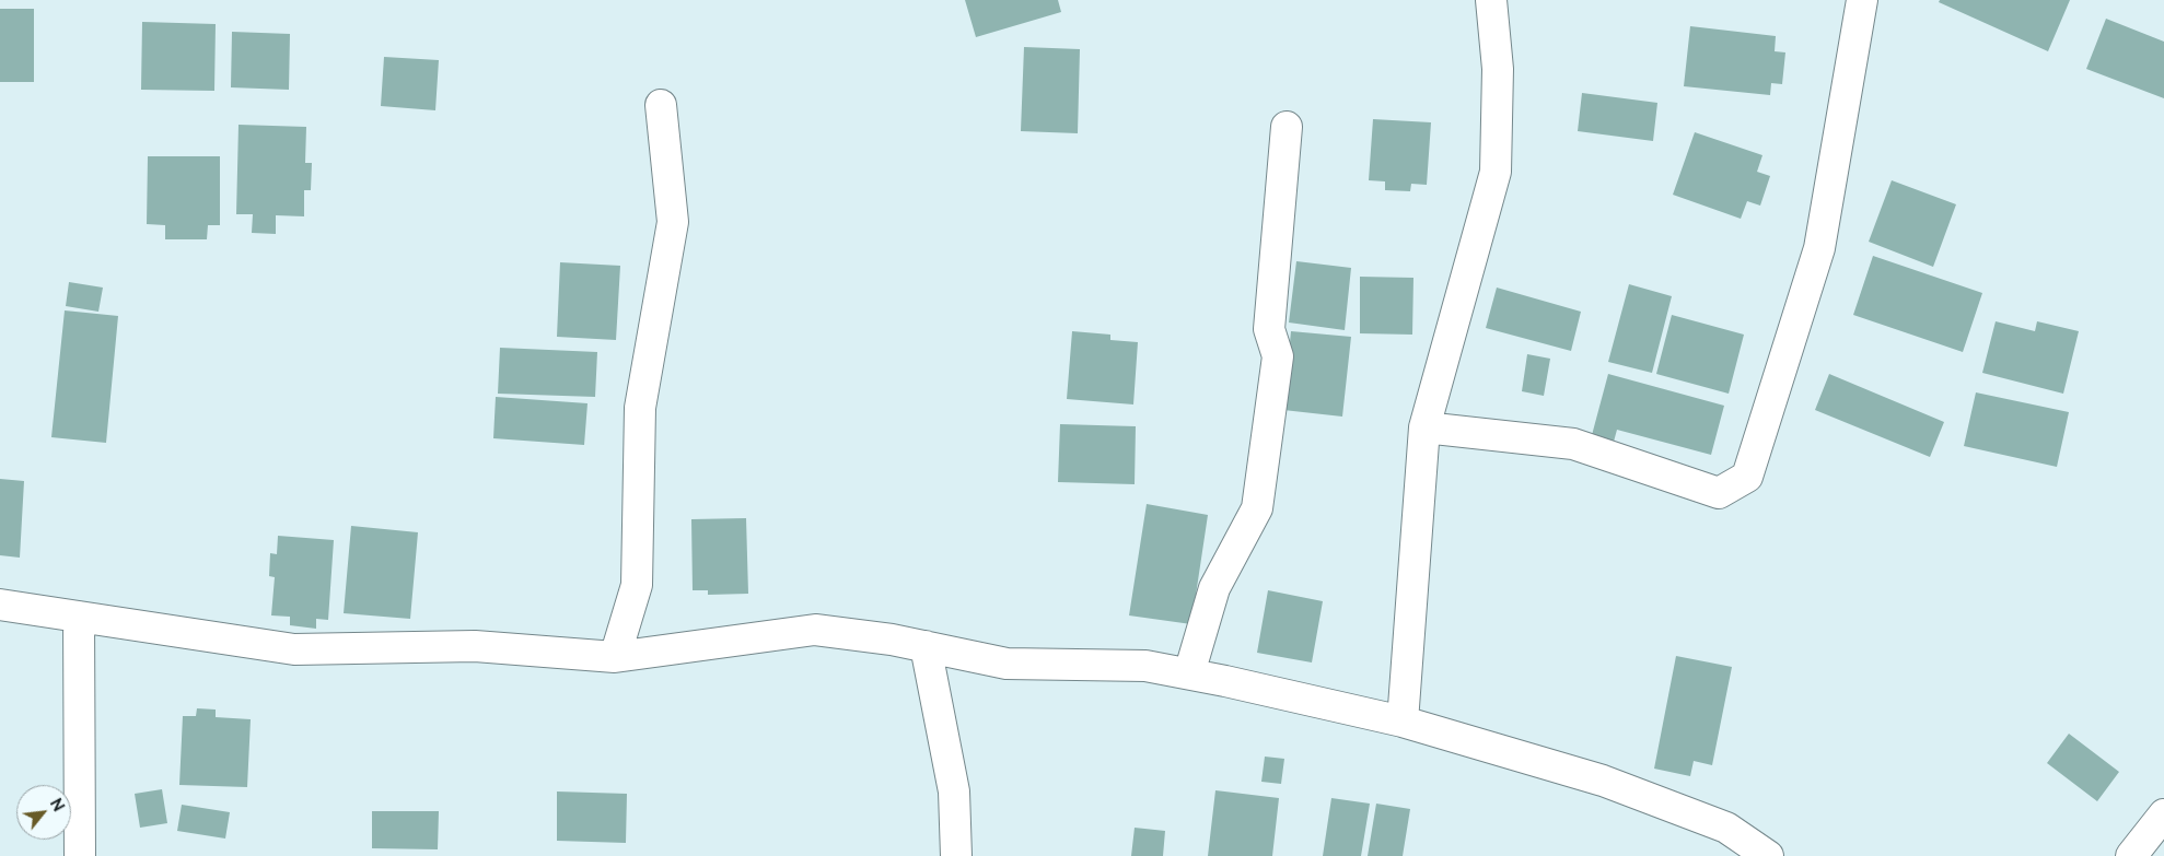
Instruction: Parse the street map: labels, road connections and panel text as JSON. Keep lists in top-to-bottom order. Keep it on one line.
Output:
{"north":"top right"}
